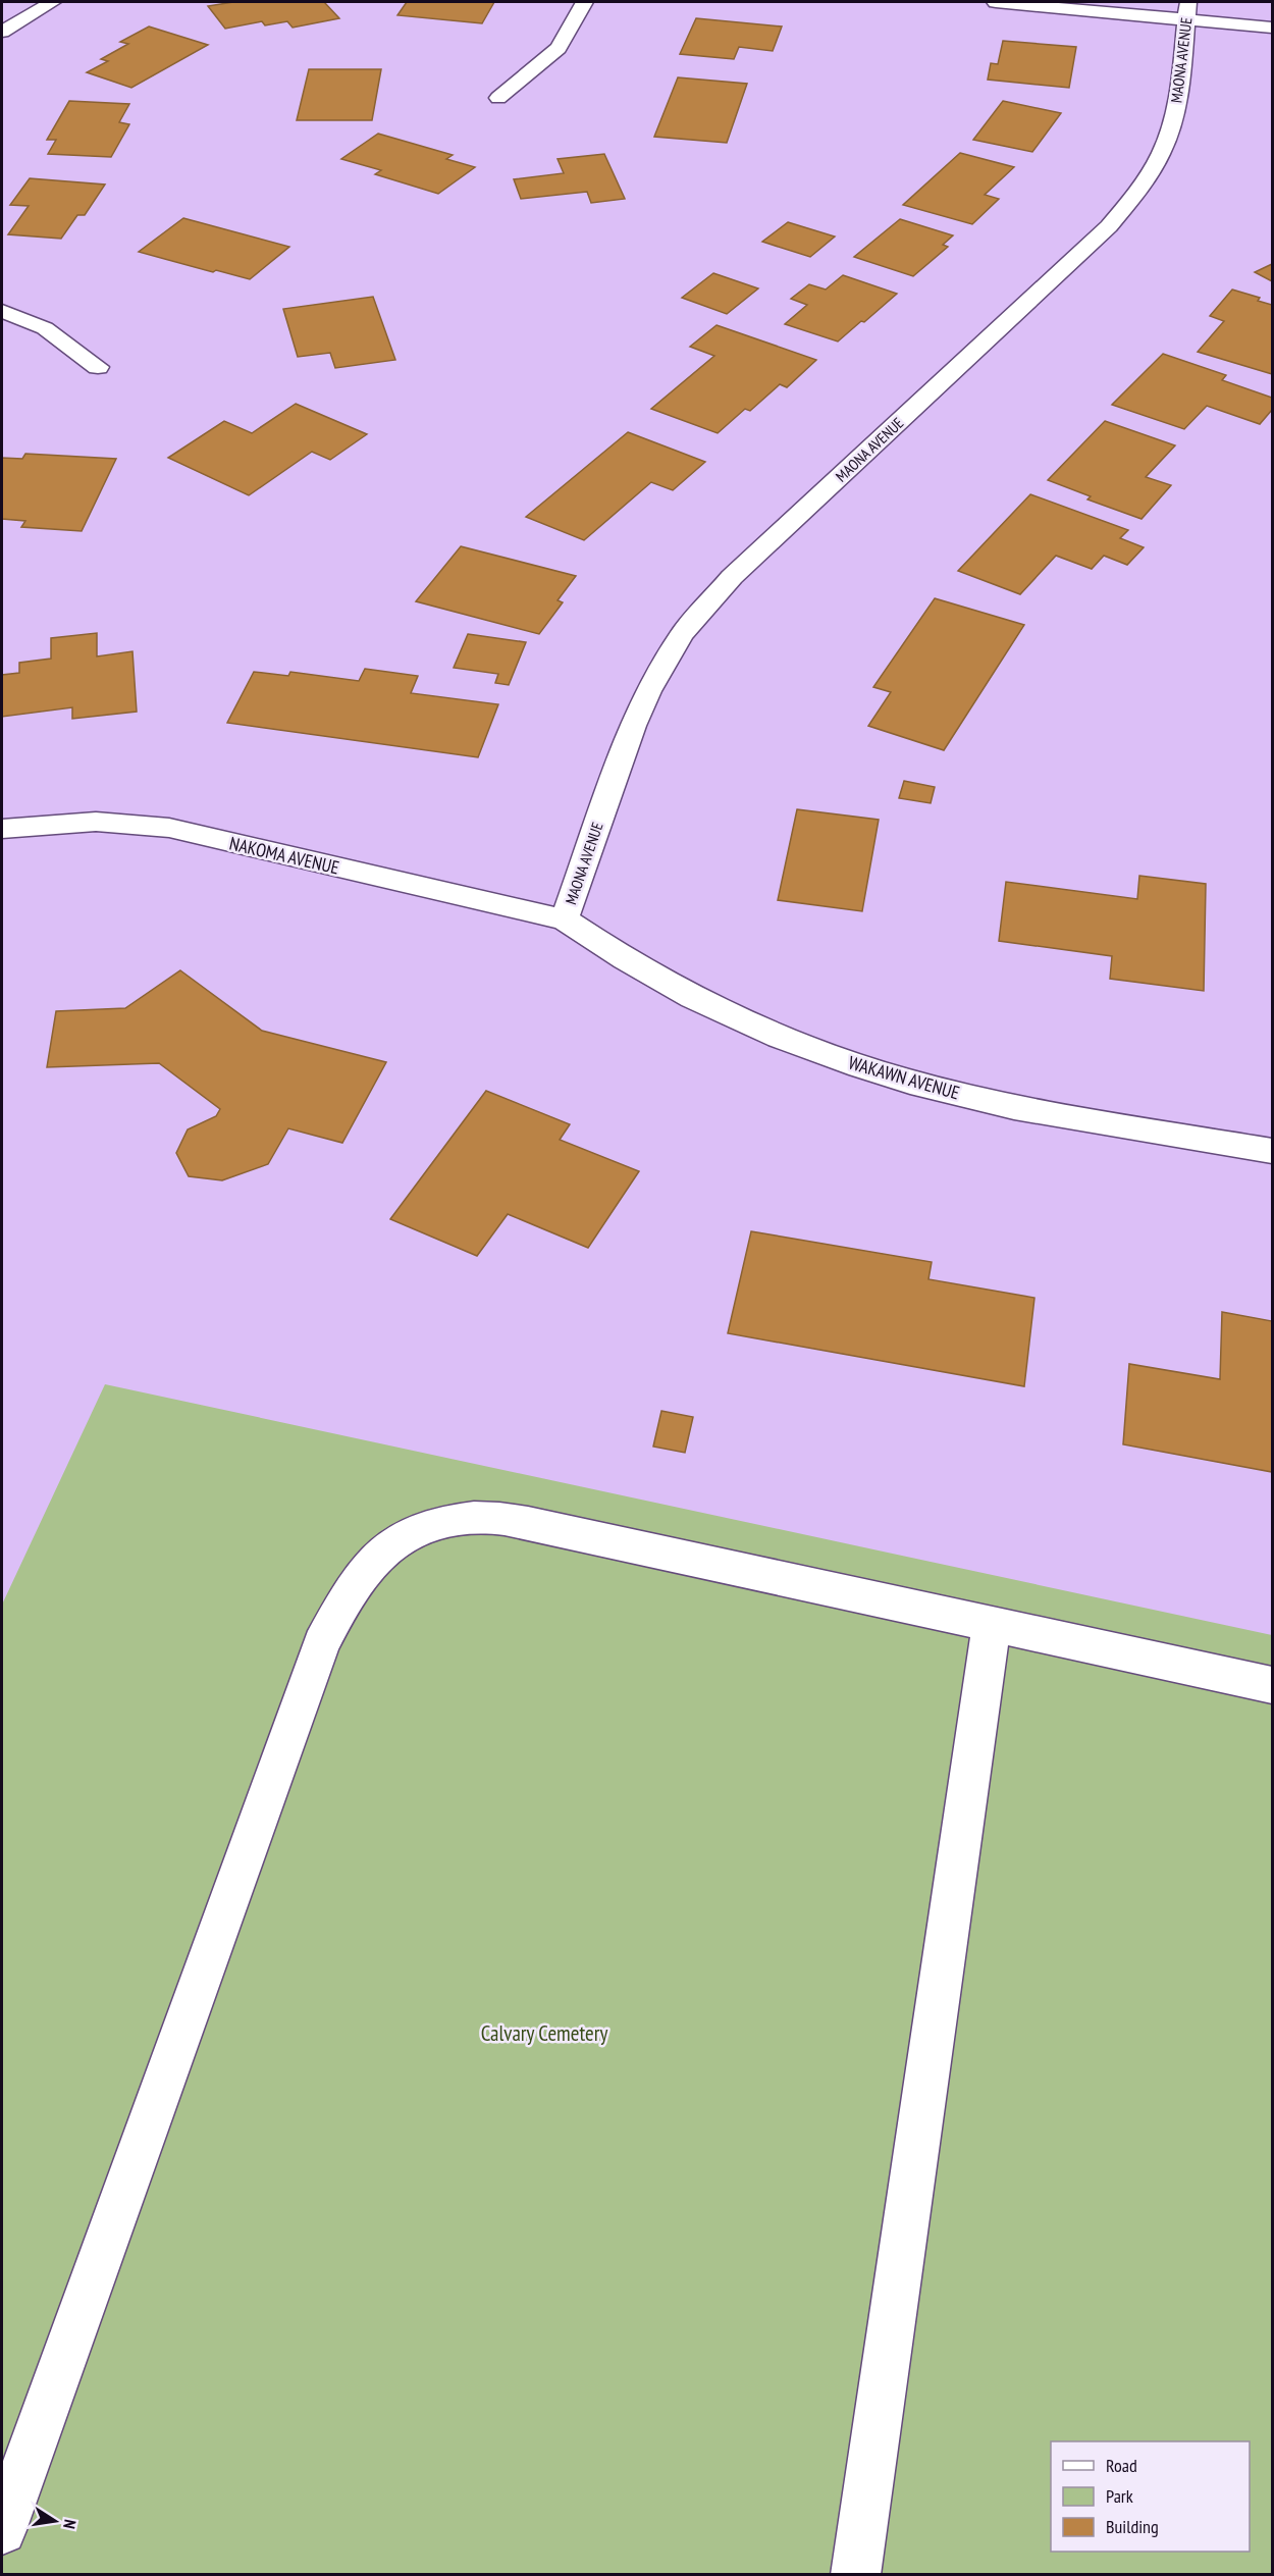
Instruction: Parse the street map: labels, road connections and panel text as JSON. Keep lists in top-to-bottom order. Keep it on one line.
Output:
{"streets":{"street":["MAONA AVENUE","NAKOMA AVENUE","WAKAWN AVENUE"]},"crossings":[["MAONA AVENUE","NAKOMA AVENUE"],["MAONA AVENUE","WAKAWN AVENUE"],["NAKOMA AVENUE","WAKAWN AVENUE"]],"parks":["Calvary Cemetery"],"legend":["Road","Park","Building"],"north":"right"}
